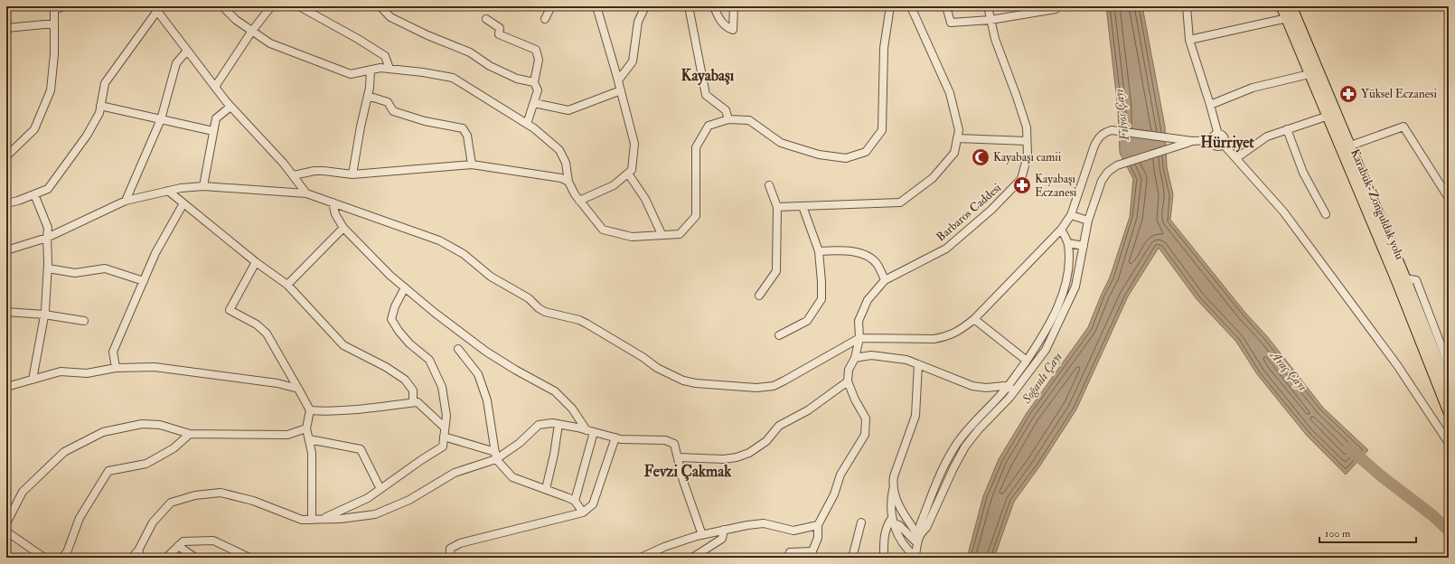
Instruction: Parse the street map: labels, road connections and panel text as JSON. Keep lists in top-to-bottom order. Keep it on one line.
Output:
{"streets":{"highway":["Karabük-Zonguldak yolu"],"street":["Barbaros Caddesi"]},"districts":["Kayabaşı","Hürriyet","Fevzi Çakmak"],"water":["Filyos Çayı","Araç Çayı","Soğanlı Çayı"],"places":{"pharmacy":["Yüksel Eczanesi","Kayabaşı Eczanesi"],"mosque":["Kayabaşı camii"]},"scale_bar":"100 m"}
